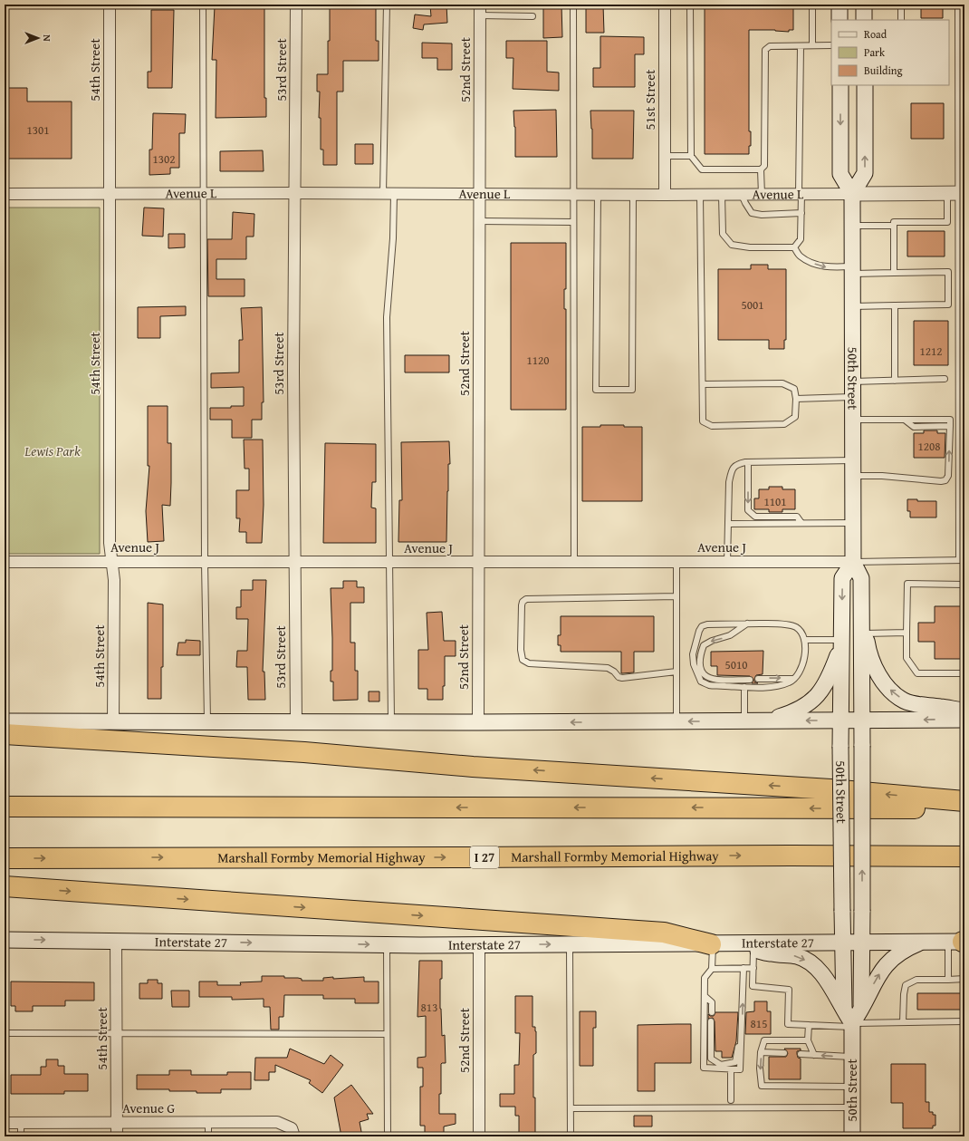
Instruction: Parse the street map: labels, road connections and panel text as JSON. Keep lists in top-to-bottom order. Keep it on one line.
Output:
{"streets":{"highway":["Marshall Formby Memorial Highway","I 27"],"main road":["50th Street","Interstate 27"],"street":["54th Street","53rd Street","52nd Street","51st Street","Avenue L","Avenue J","Avenue G"]},"crossings":[["54th Street","Avenue L"],["54th Street","Avenue J"],["54th Street","Interstate 27"],["54th Street","Avenue G"],["53rd Street","Avenue L"],["53rd Street","Avenue J"],["52nd Street","Avenue L"],["52nd Street","Avenue J"],["52nd Street","Interstate 27"],["51st Street","Avenue L"],["Avenue L","50th Street"],["50th Street","Avenue J"],["50th Street","Interstate 27"]],"one_way":["Interstate 27"],"parks":["Lewis Park"],"house_numbers":["1301","1302","5001","1212","1120","1208","1101","5010","813","815"],"legend":["Road","Park","Building"],"north":"right"}
